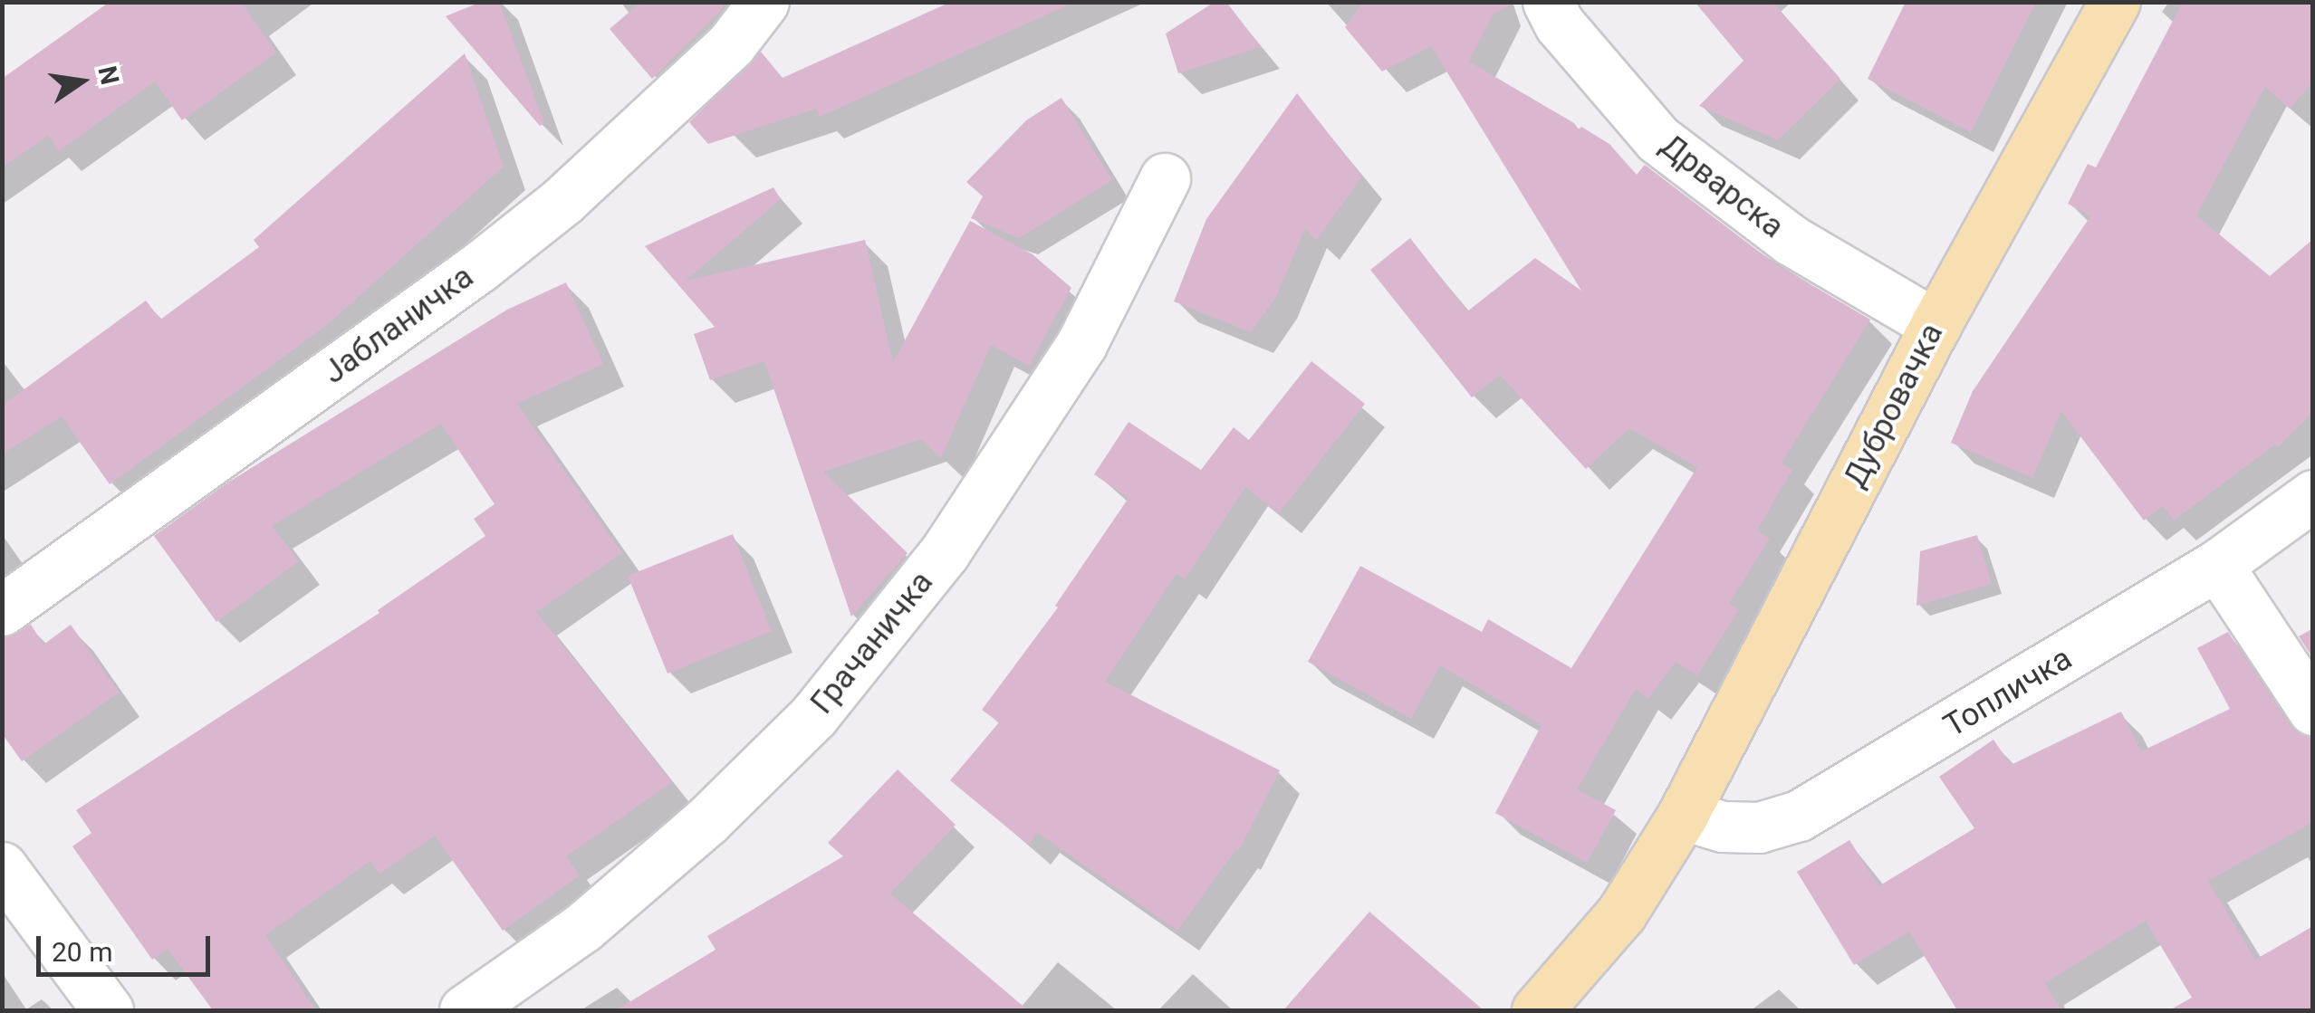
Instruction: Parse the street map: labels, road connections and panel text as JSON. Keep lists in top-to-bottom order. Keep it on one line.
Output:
{"streets":{"main road":["Дубровачка"],"street":["Дрварска","Јабланичка","Грачаничка","Топличка"]},"crossings":[["Дрварска","Дубровачка"],["Дубровачка","Топличка"]],"scale_bar":"20 m","north":"right"}
